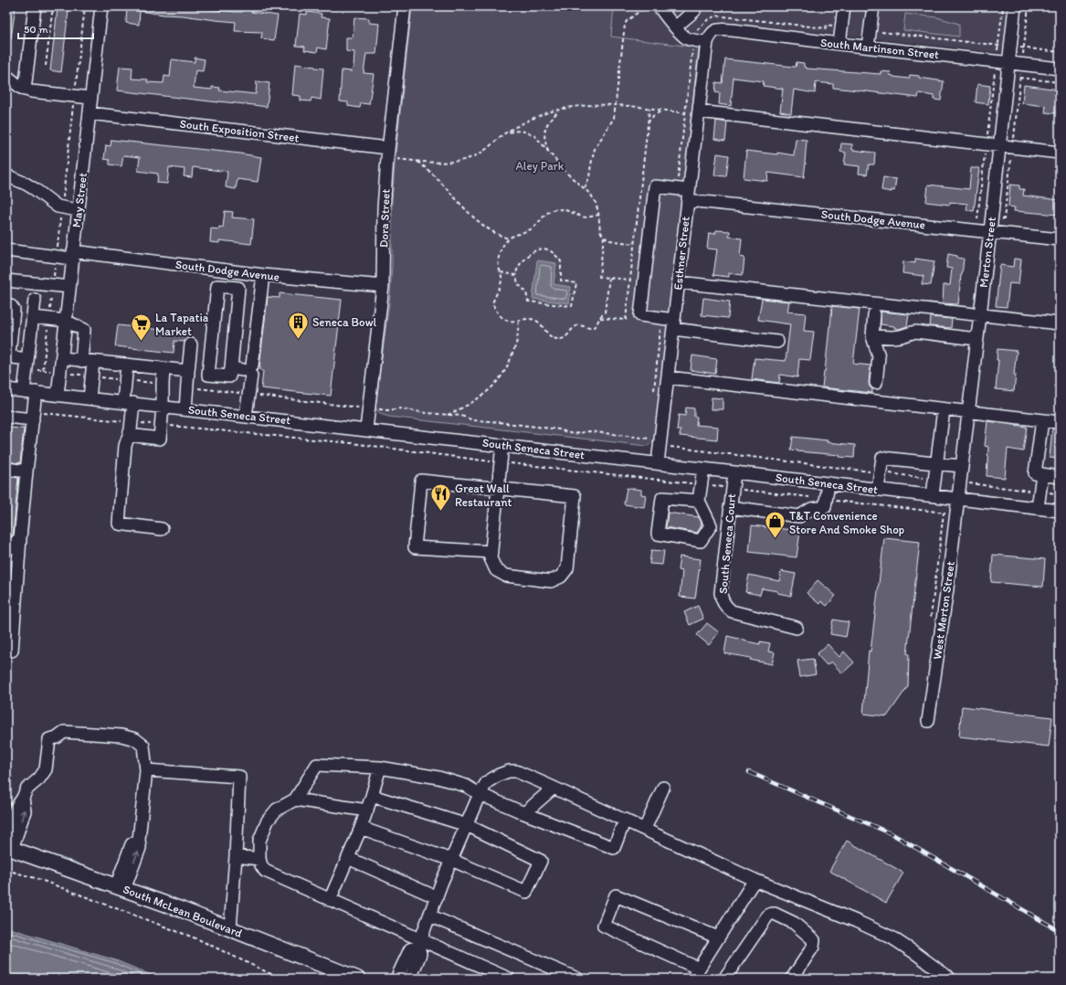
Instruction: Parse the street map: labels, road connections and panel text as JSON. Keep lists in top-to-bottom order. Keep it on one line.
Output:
{"streets":{"main road":["South McLean Boulevard"],"street":["South Martinson Street","South Exposition Street","May Street","Dora Street","South Dodge Avenue","Merton Street","Esthner Street","South Seneca Street","South Seneca Court","West Merton Street"]},"crossings":[["South Martinson Street","Merton Street"],["South Martinson Street","Esthner Street"],["South Exposition Street","May Street"],["South Exposition Street","Dora Street"],["May Street","South Dodge Avenue"],["May Street","South Seneca Street"],["Dora Street","South Dodge Avenue"],["Dora Street","South Seneca Street"],["South Dodge Avenue","Merton Street"],["South Dodge Avenue","Esthner Street"],["Merton Street","South Seneca Street"],["Merton Street","West Merton Street"],["Esthner Street","South Seneca Street"],["South Seneca Street","South Seneca Court"],["South Seneca Street","West Merton Street"]],"parks":["Aley Park"],"places":{"building":["Seneca Bowl"],"supermarket":["La Tapatia Market"],"restaurant":["Great Wall Restaurant"],"shop":["T&T Convenience Store And Smoke Shop"]},"scale_bar":"50 m"}
